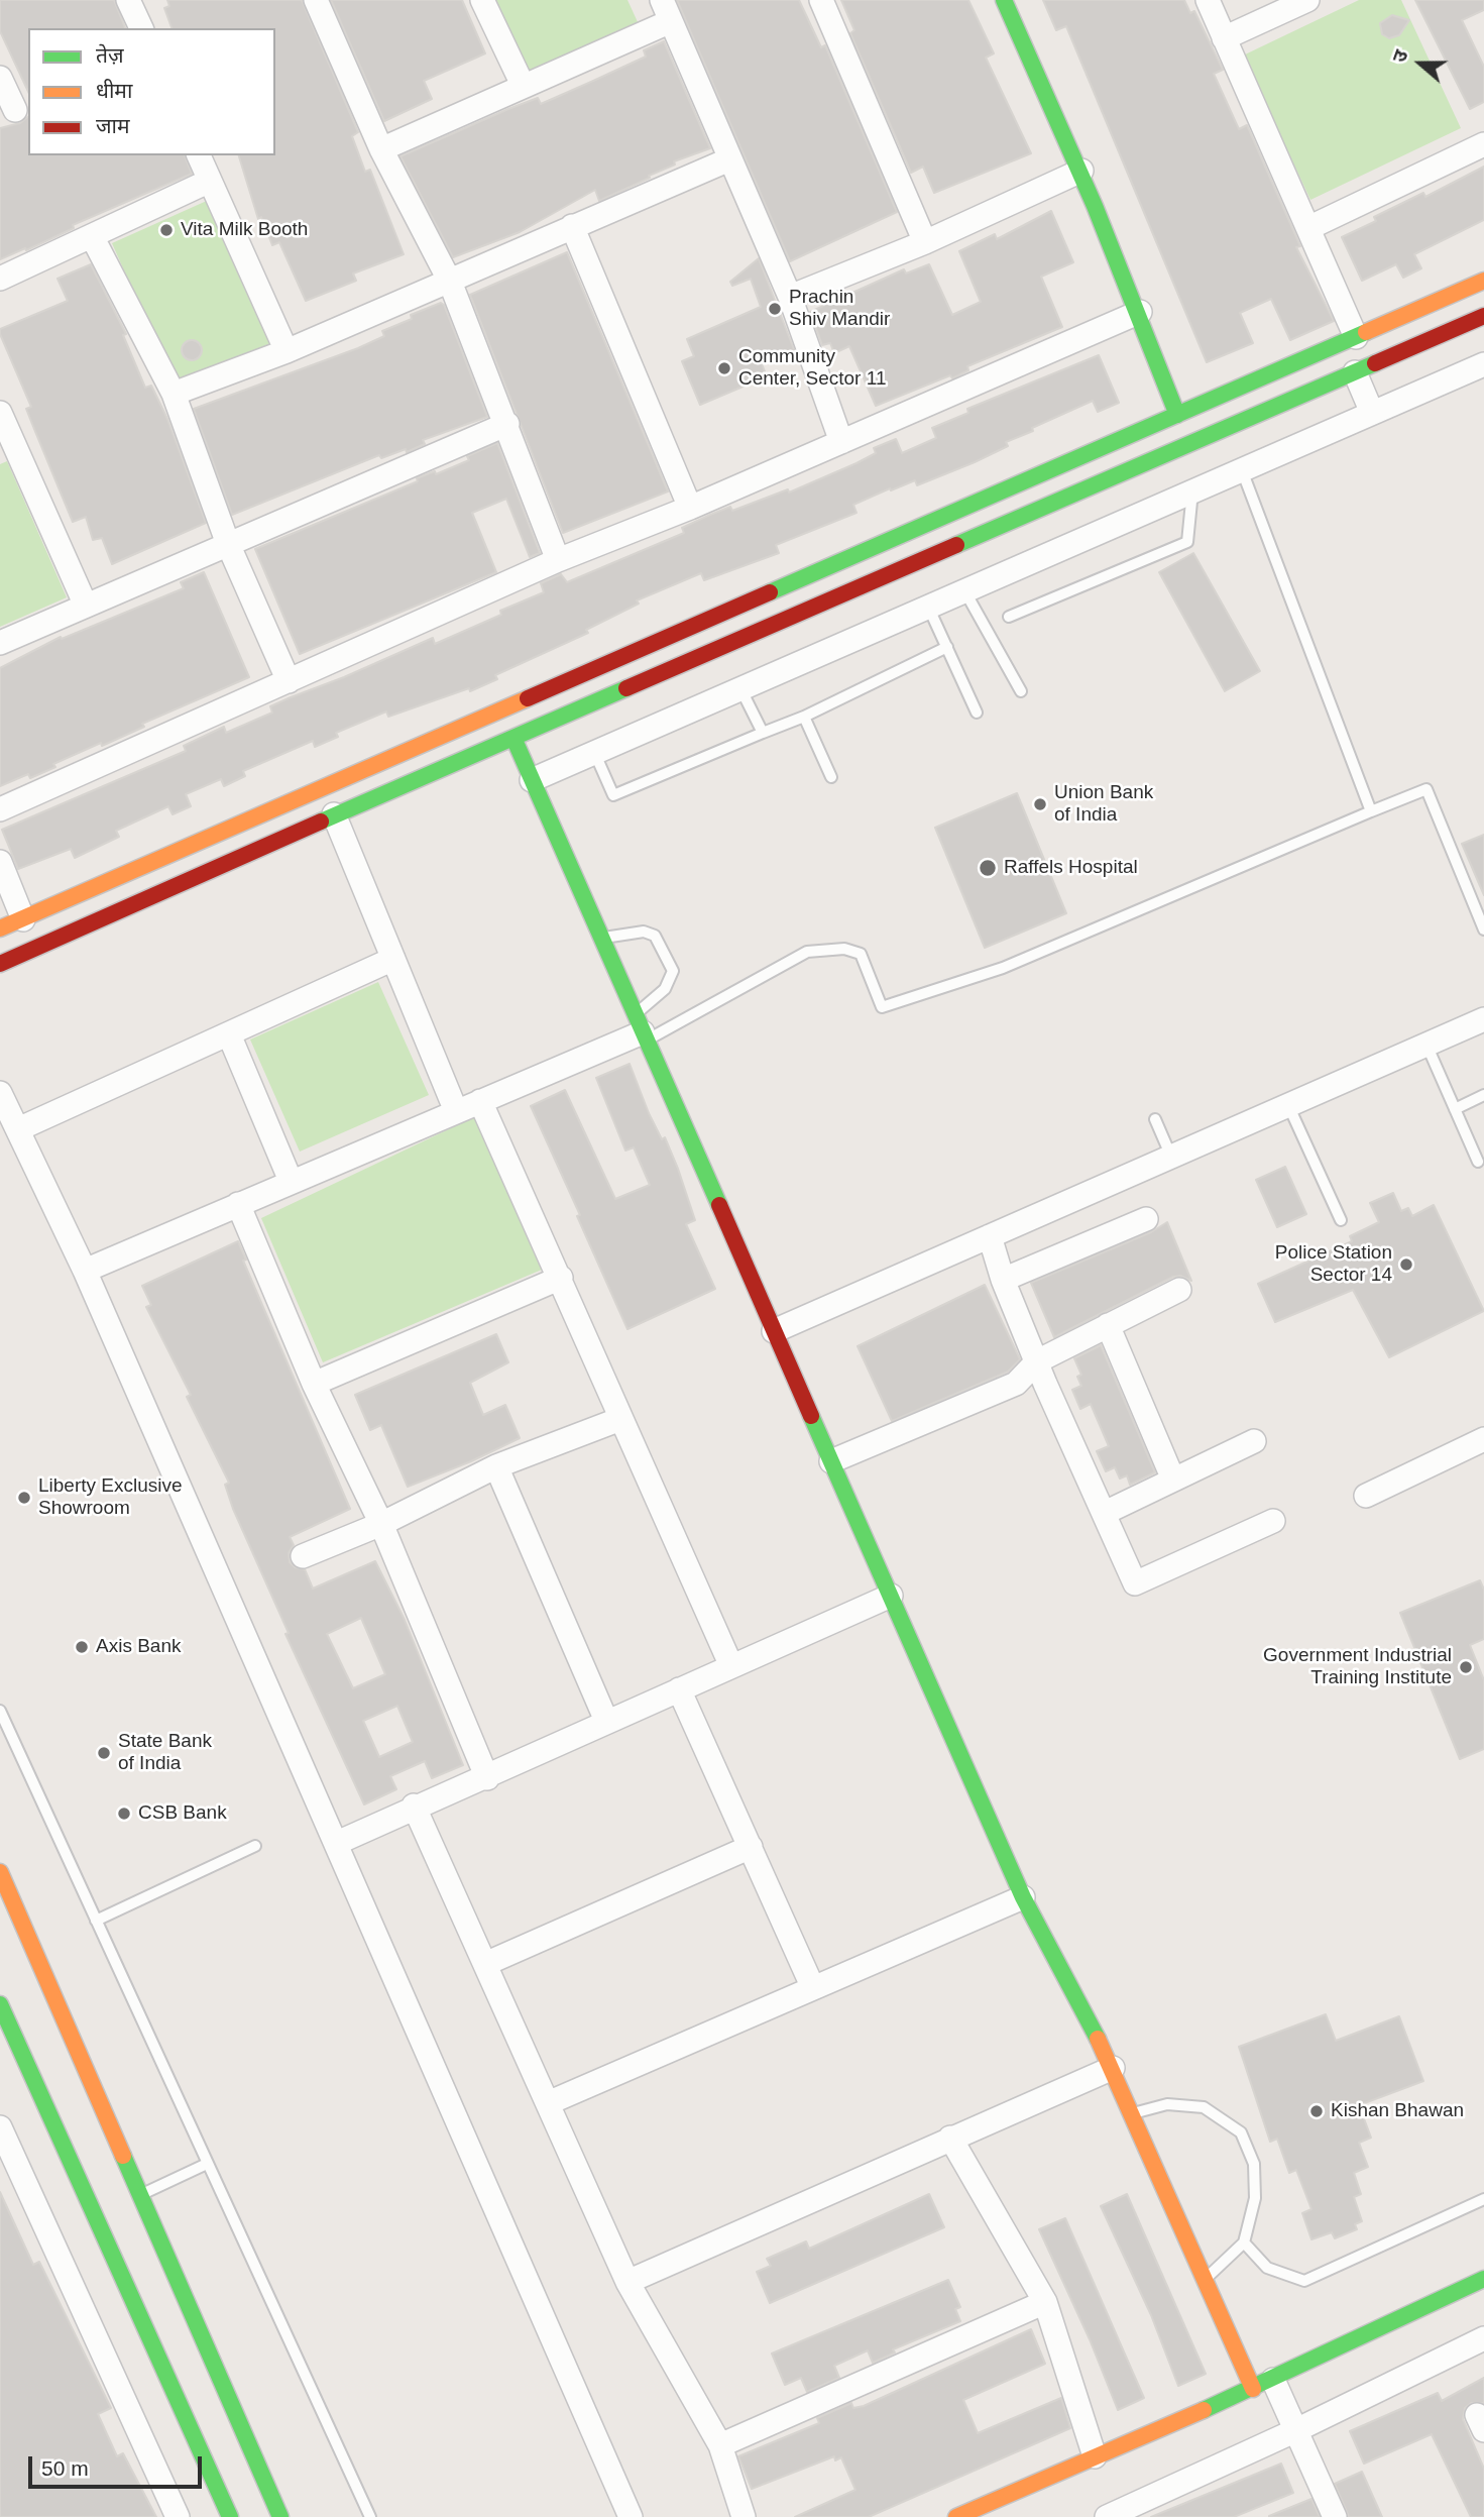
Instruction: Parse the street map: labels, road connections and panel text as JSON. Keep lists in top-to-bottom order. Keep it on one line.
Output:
{"places":["Vita Milk Booth","Prachin Shiv Mandir","Community Center, Sector 11","Union Bank of India","Raffels Hospital","Police Station Sector 14","Liberty Exclusive Showroom","Axis Bank","Government Industrial Training Institute","State Bank of India","CSB Bank","Kishan Bhawan"],"legend":["तेज़","धीमा","जाम"],"scale_bar":"50 m","north":"left"}
